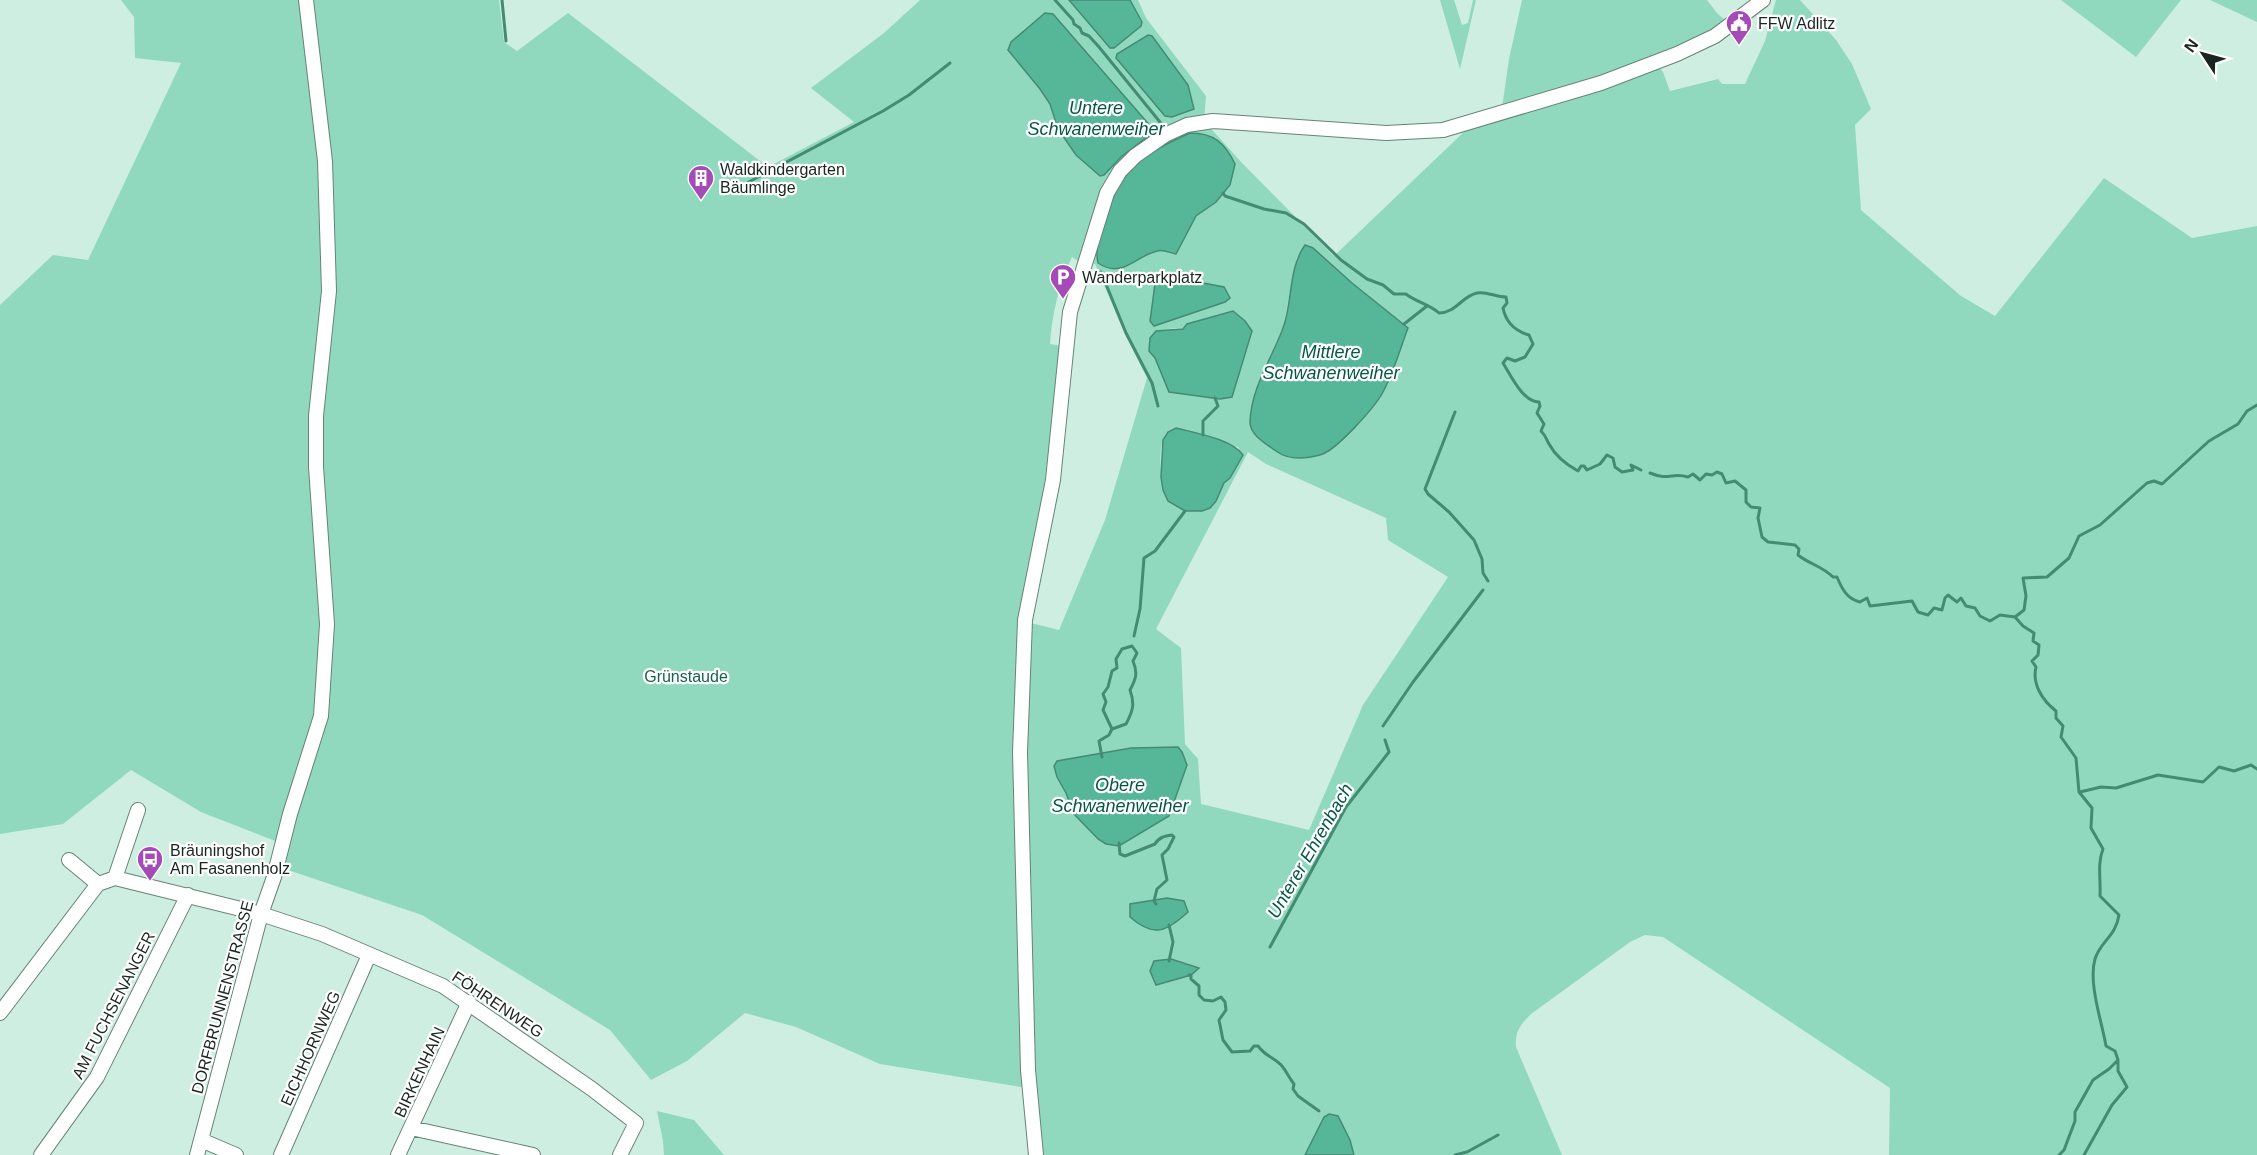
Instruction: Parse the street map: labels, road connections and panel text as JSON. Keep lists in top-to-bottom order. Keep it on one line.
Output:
{"streets":{"street":["DORFBRUNNENSTRASSE","FÖHRENWEG","AM FUCHSENANGER","EICHHORNWEG","BIRKENHAIN"]},"crossings":[["DORFBRUNNENSTRASSE","FÖHRENWEG"],["FÖHRENWEG","AM FUCHSENANGER"],["FÖHRENWEG","EICHHORNWEG"],["FÖHRENWEG","BIRKENHAIN"]],"water":["Untere Schwanenweiher","Mittlere Schwanenweiher","Obere Schwanenweiher","Unterer Ehrenbach"],"parks":["Grünstaude"],"places":{"public building":["FFW Adlitz"],"building":["Waldkindergarten Bäumlinge"],"parking":["Wanderparkplatz"],"bus stop":["Bräuningshof Am Fasanenholz"]},"north":"top left"}
